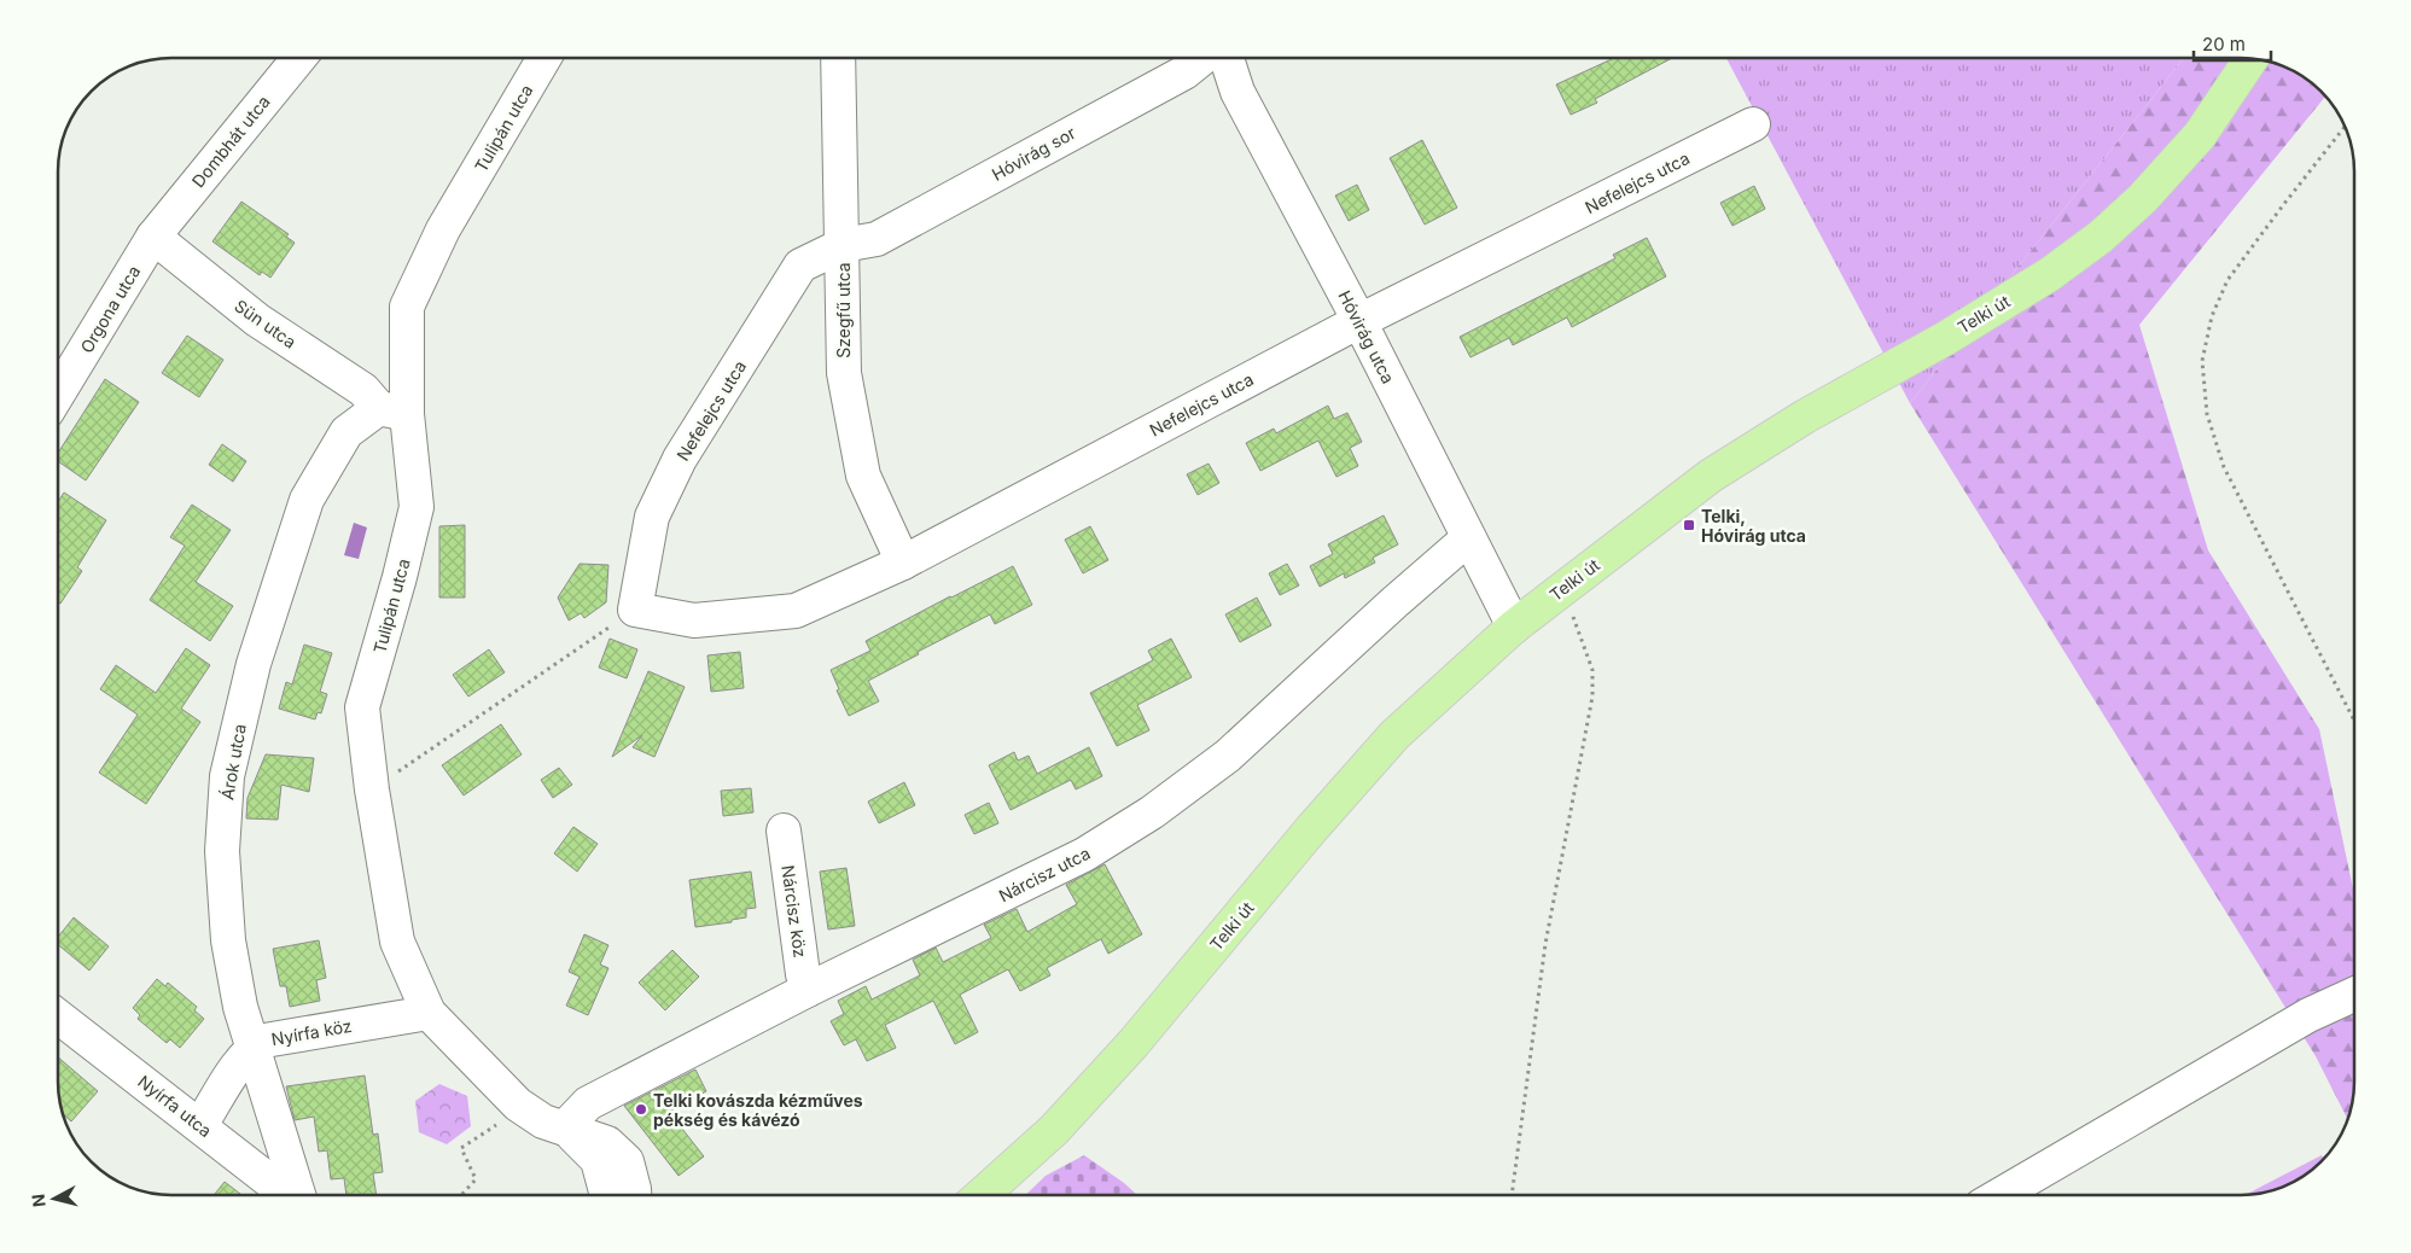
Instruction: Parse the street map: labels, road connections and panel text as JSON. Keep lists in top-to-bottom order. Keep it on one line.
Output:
{"streets":{"main road":["Telki út"],"street":["Tulipán utca","Dombhát utca","Hóvirág sor","Nefelejcs utca","Orgona utca","Szegfű utca","Sün utca","Hóvirág utca","Árok utca","Nárcisz utca","Nárcisz köz","Nyírfa köz","Nyírfa utca"]},"crossings":[["Tulipán utca","Sün utca"],["Tulipán utca","Árok utca"],["Tulipán utca","Nárcisz utca"],["Tulipán utca","Nyírfa köz"],["Dombhát utca","Orgona utca"],["Dombhát utca","Sün utca"],["Hóvirág sor","Nefelejcs utca"],["Hóvirág sor","Szegfű utca"],["Nefelejcs utca","Szegfű utca"],["Nefelejcs utca","Hóvirág utca"],["Orgona utca","Sün utca"],["Telki út","Hóvirág utca"],["Sün utca","Árok utca"],["Hóvirág utca","Nárcisz utca"],["Árok utca","Nyírfa köz"],["Nárcisz utca","Nárcisz köz"],["Nyírfa köz","Nyírfa utca"]],"places":{"transit":["Telki, Hóvirág utca"],"other":["Telki kovászda kézműves pékség és kávézó"]},"scale_bar":"20 m","north":"left"}
